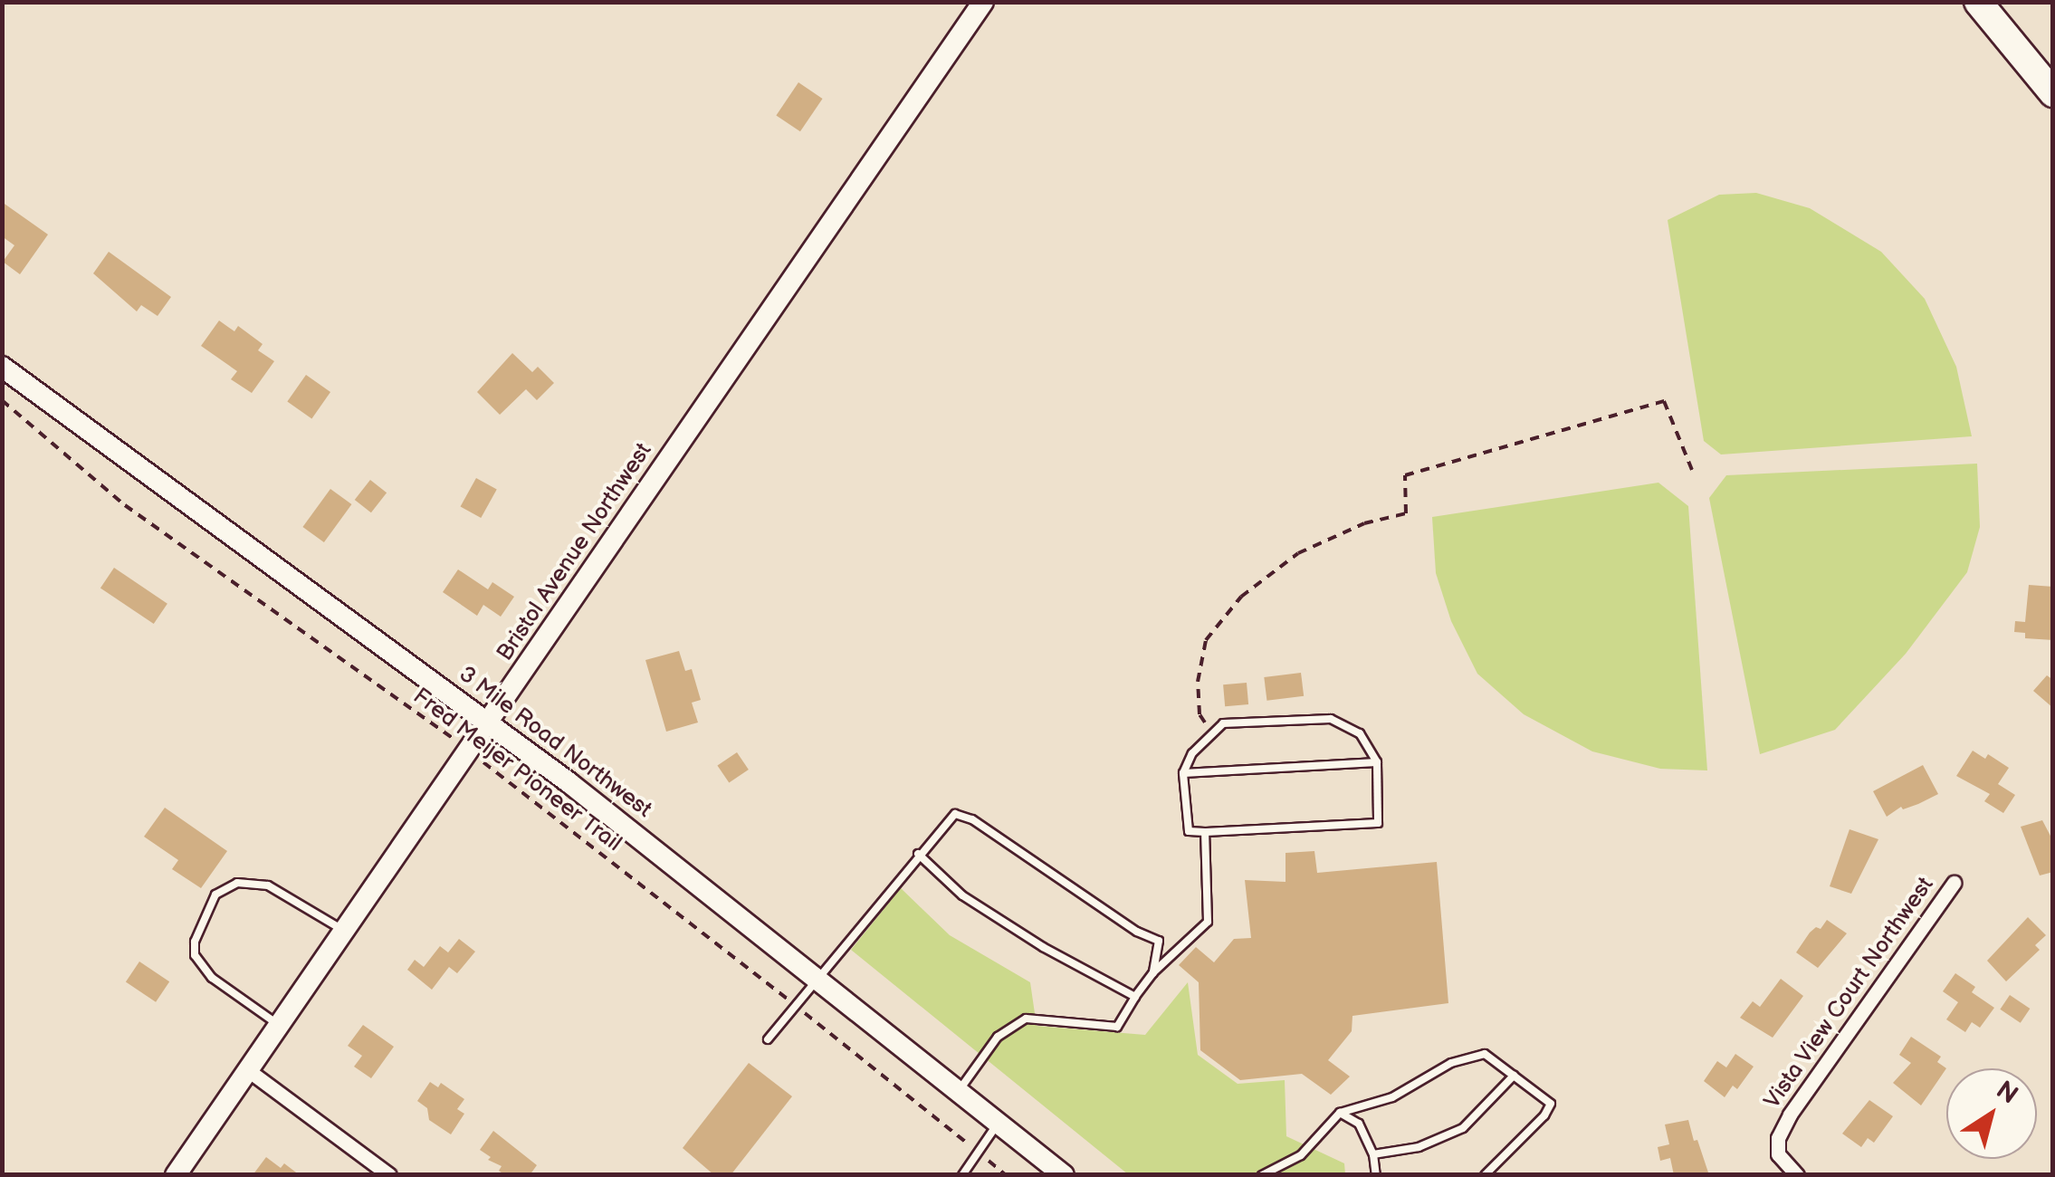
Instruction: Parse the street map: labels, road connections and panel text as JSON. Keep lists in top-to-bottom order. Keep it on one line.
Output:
{"streets":{"street":["Bristol Avenue Northwest","3 Mile Road Northwest","Vista View Court Northwest"],"path":["Fred Meijer Pioneer Trail"]},"crossings":[["Bristol Avenue Northwest","3 Mile Road Northwest"],["Bristol Avenue Northwest","Fred Meijer Pioneer Trail"]],"north":"top right"}
